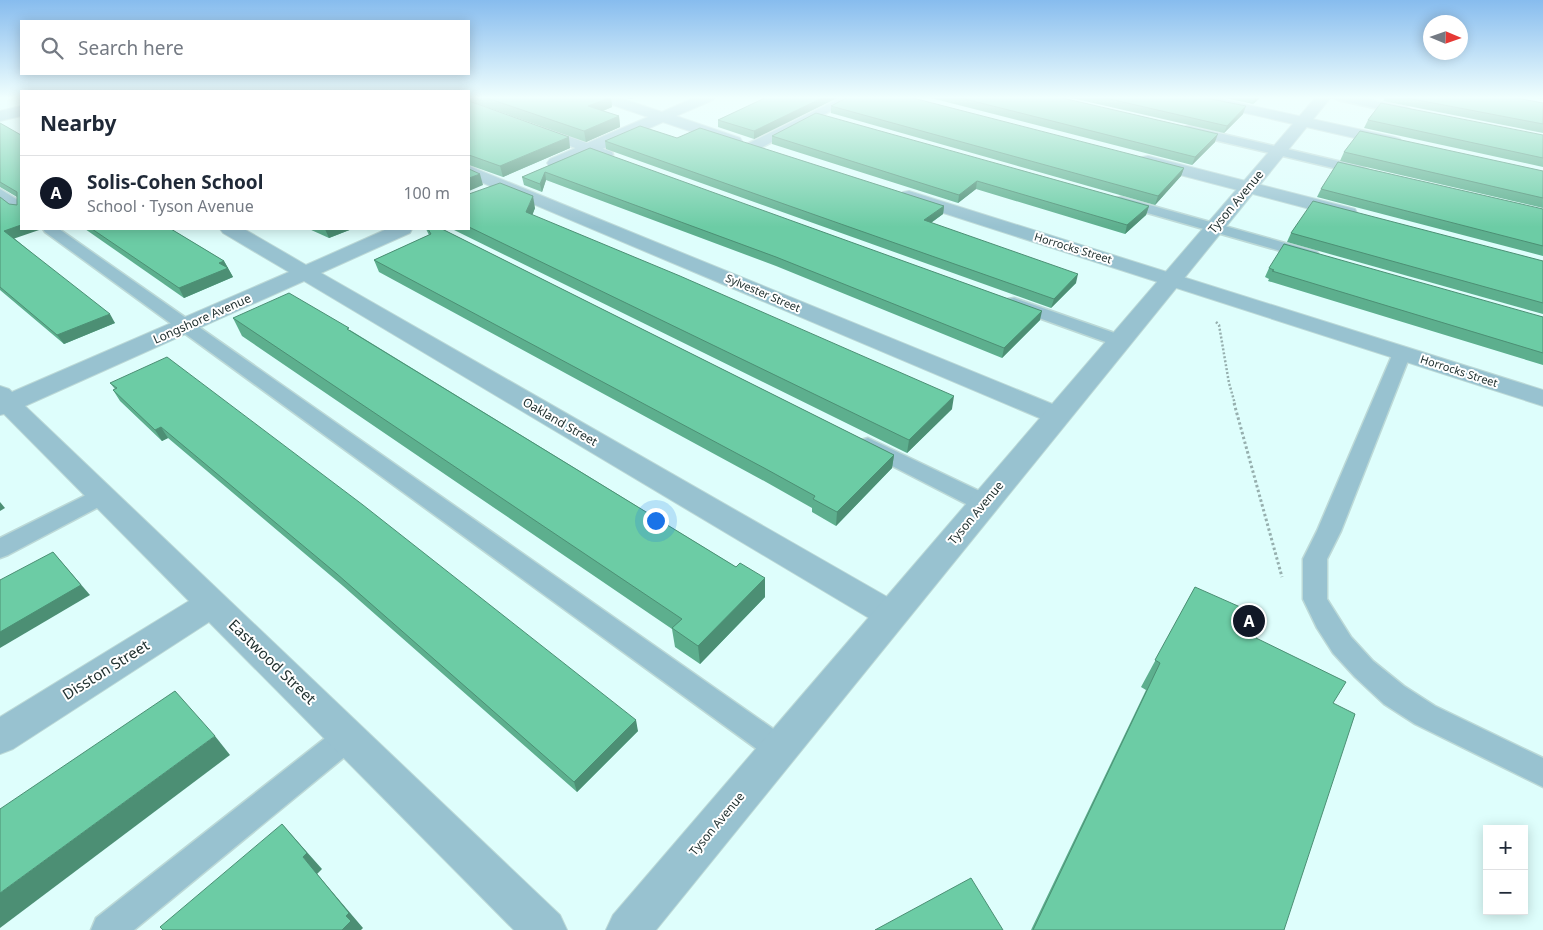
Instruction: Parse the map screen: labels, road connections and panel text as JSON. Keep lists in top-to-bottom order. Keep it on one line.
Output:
{"streets":{"street":["Tyson Avenue","Horrocks Street","Sylvester Street","Longshore Avenue","Oakland Street","Eastwood Street","Disston Street"]},"crossings":[["Tyson Avenue","Horrocks Street"],["Tyson Avenue","Sylvester Street"],["Tyson Avenue","Oakland Street"],["Longshore Avenue","Oakland Street"],["Longshore Avenue","Eastwood Street"],["Eastwood Street","Disston Street"]],"north":"right","page":{"search":"Search here","heading":"Nearby","list":[{"mark":"A","name":"Solis-Cohen School","note":"School · Tyson Avenue","value":"100 m"}],"pins":"A","map_buttons":["+","−"]}}
